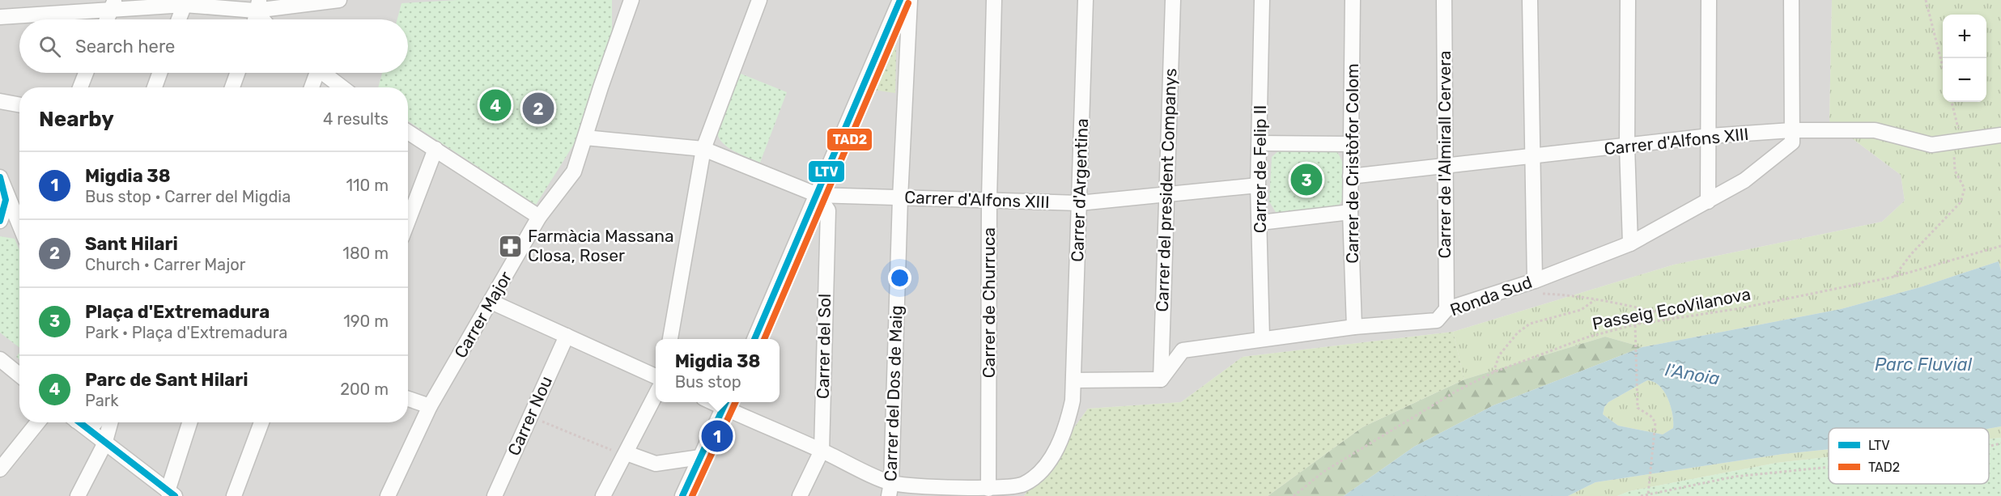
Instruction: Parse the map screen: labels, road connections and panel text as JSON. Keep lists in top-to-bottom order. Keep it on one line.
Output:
{"streets":{"street":["Carrer d'Alfons XIII","Carrer de l'Almirall Cervera","Carrer de Cristòfor Colom","Carrer de Felip II","Carrer d'Argentina","Carrer del president Companys","Ronda Sud","Carrer de Churruca","Carrer Major","Carrer del Sol","Carrer del Dos de Maig","Carrer Nou"],"path":["Passeig EcoVilanova"]},"crossings":[["Carrer d'Alfons XIII","Carrer de l'Almirall Cervera"],["Carrer d'Alfons XIII","Carrer de Cristòfor Colom"],["Carrer d'Alfons XIII","Carrer de Felip II"],["Carrer d'Alfons XIII","Carrer d'Argentina"],["Carrer d'Alfons XIII","Carrer del president Companys"],["Carrer d'Alfons XIII","Ronda Sud"],["Carrer d'Alfons XIII","Carrer de Churruca"],["Carrer d'Alfons XIII","Carrer Major"],["Carrer d'Alfons XIII","Carrer del Sol"],["Carrer d'Alfons XIII","Carrer del Dos de Maig"],["Carrer de l'Almirall Cervera","Ronda Sud"],["Carrer de Cristòfor Colom","Ronda Sud"],["Carrer de Felip II","Ronda Sud"],["Carrer d'Argentina","Carrer de Churruca"],["Carrer d'Argentina","Carrer del Dos de Maig"],["Carrer del president Companys","Ronda Sud"]],"water":["Parc Fluvial","l'Anoia"],"places":{"pharmacy":["Farmàcia Massana Closa, Roser"]},"lines":["transit line LTV","transit line TAD2"],"legend":["LTV","TAD2"],"page":{"map_buttons":["+","−"],"search":"Search here","pins":["4","2","3","1"],"heading":["Nearby","4 results"],"list":[{"mark":"1","name":"Migdia 38","note":"Bus stop · Carrer del Migdia","value":"110 m"},{"mark":"2","name":"Sant Hilari","note":"Church · Carrer Major","value":"180 m"},{"mark":"3","name":"Plaça d'Extremadura","note":"Park · Plaça d'Extremadura","value":"190 m"},{"mark":"4","name":"Parc de Sant Hilari","note":"Park","value":"200 m"}],"popup":["Migdia 38","Bus stop"]}}
